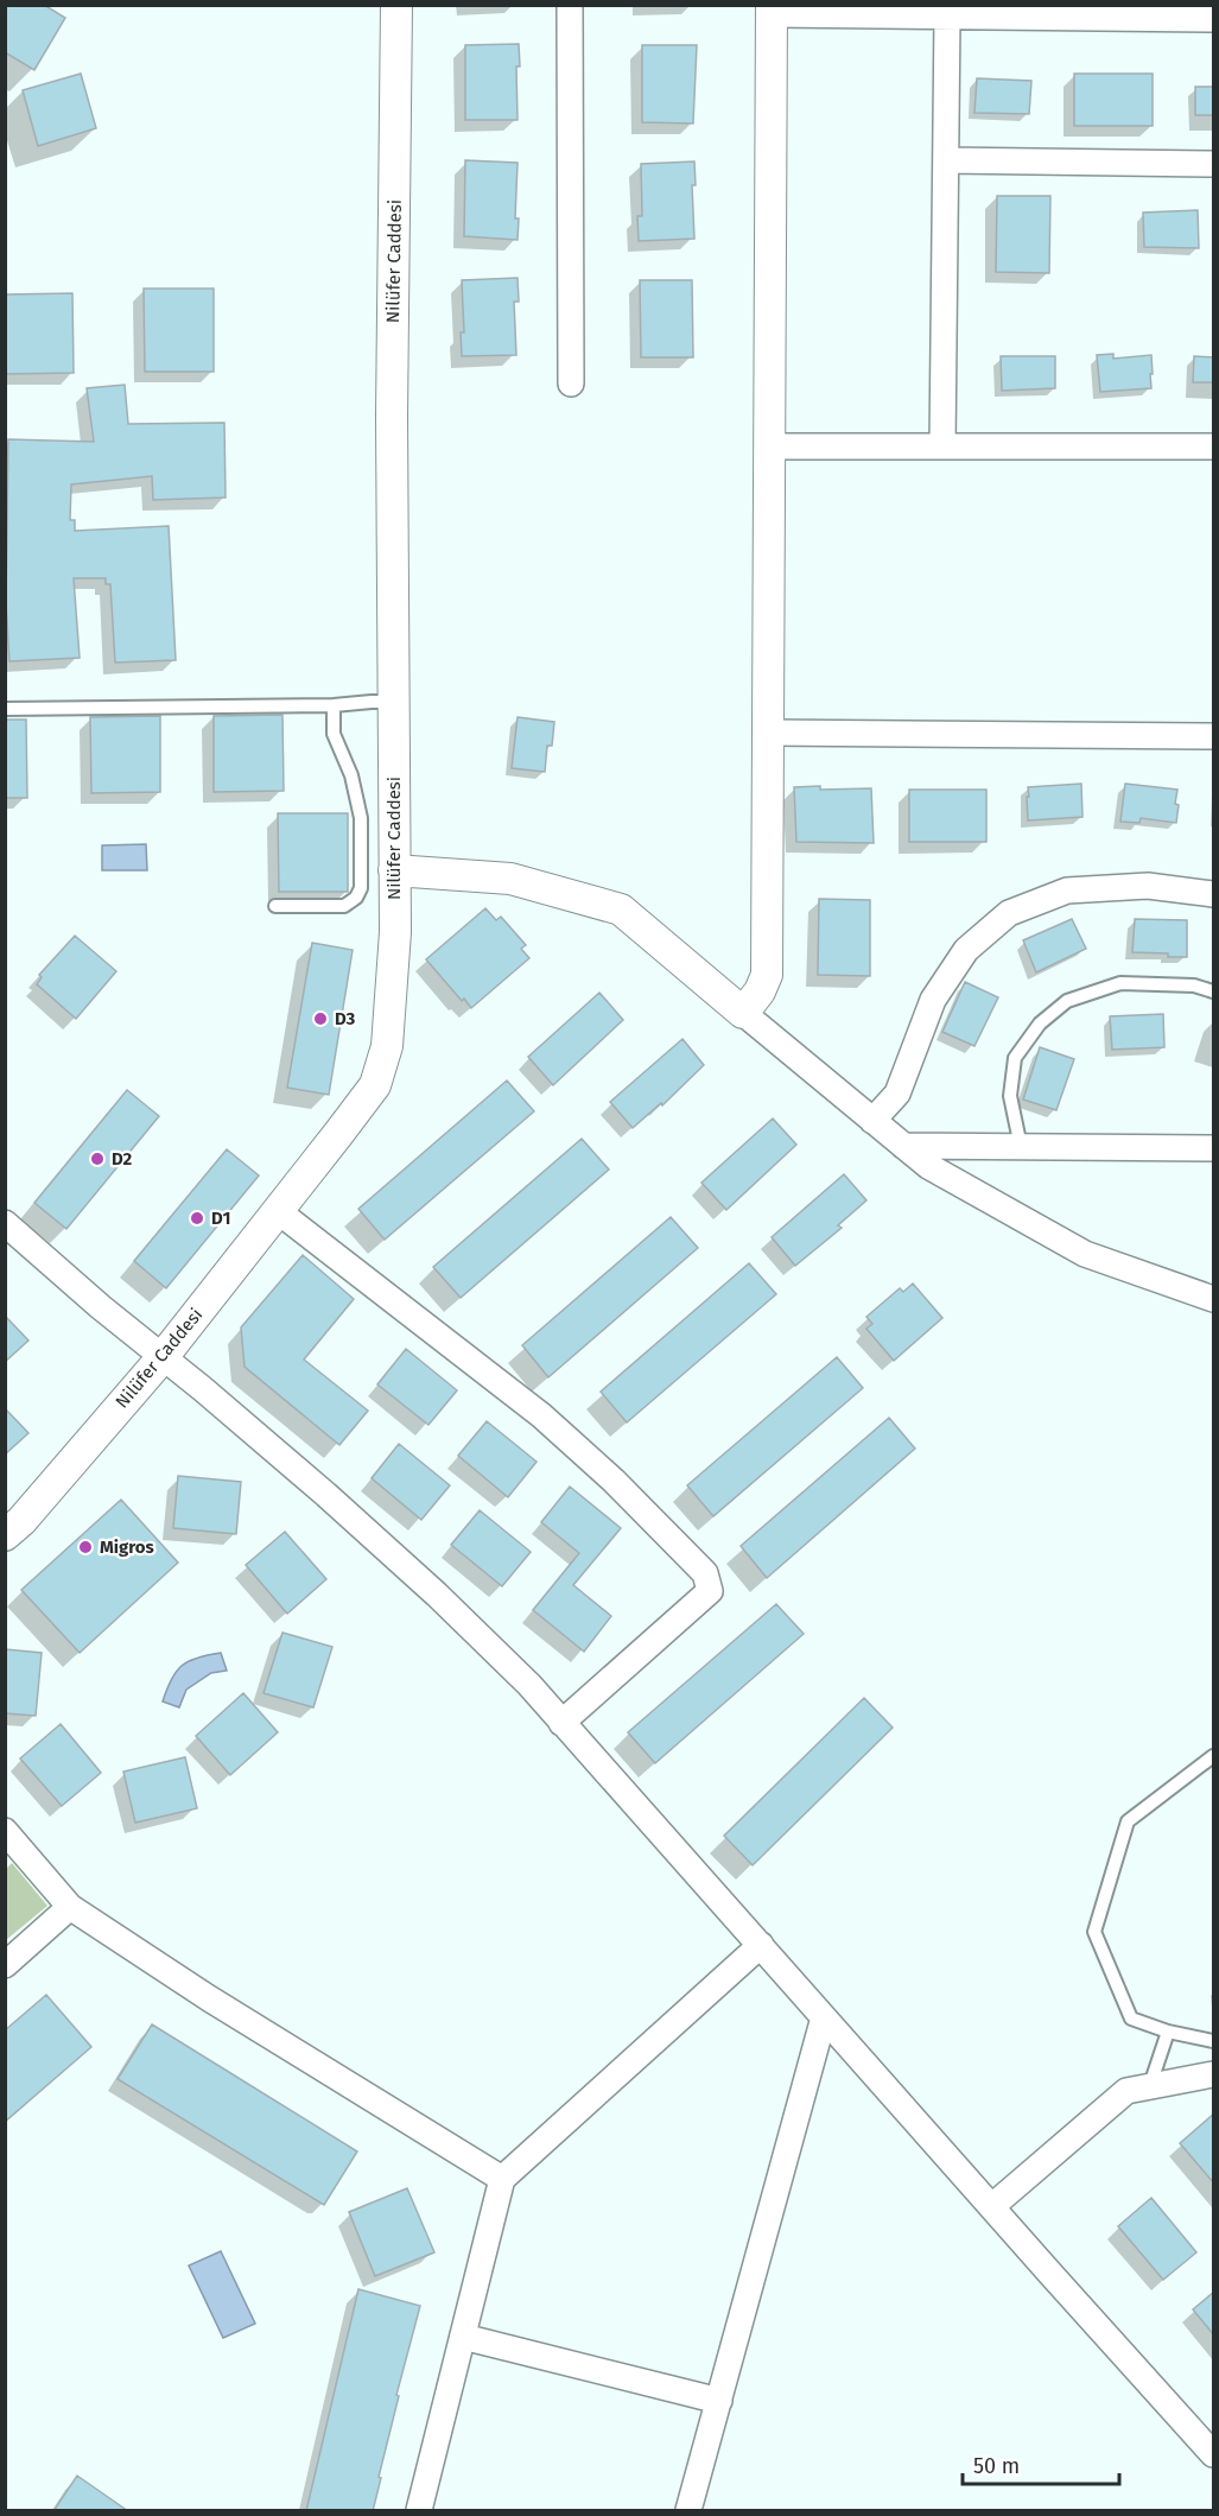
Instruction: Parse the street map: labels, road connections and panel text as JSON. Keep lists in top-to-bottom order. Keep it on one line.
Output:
{"streets":{"street":["Nilüfer Caddesi"]},"places":["D3","D2","D1","Migros"],"scale_bar":"50 m"}
